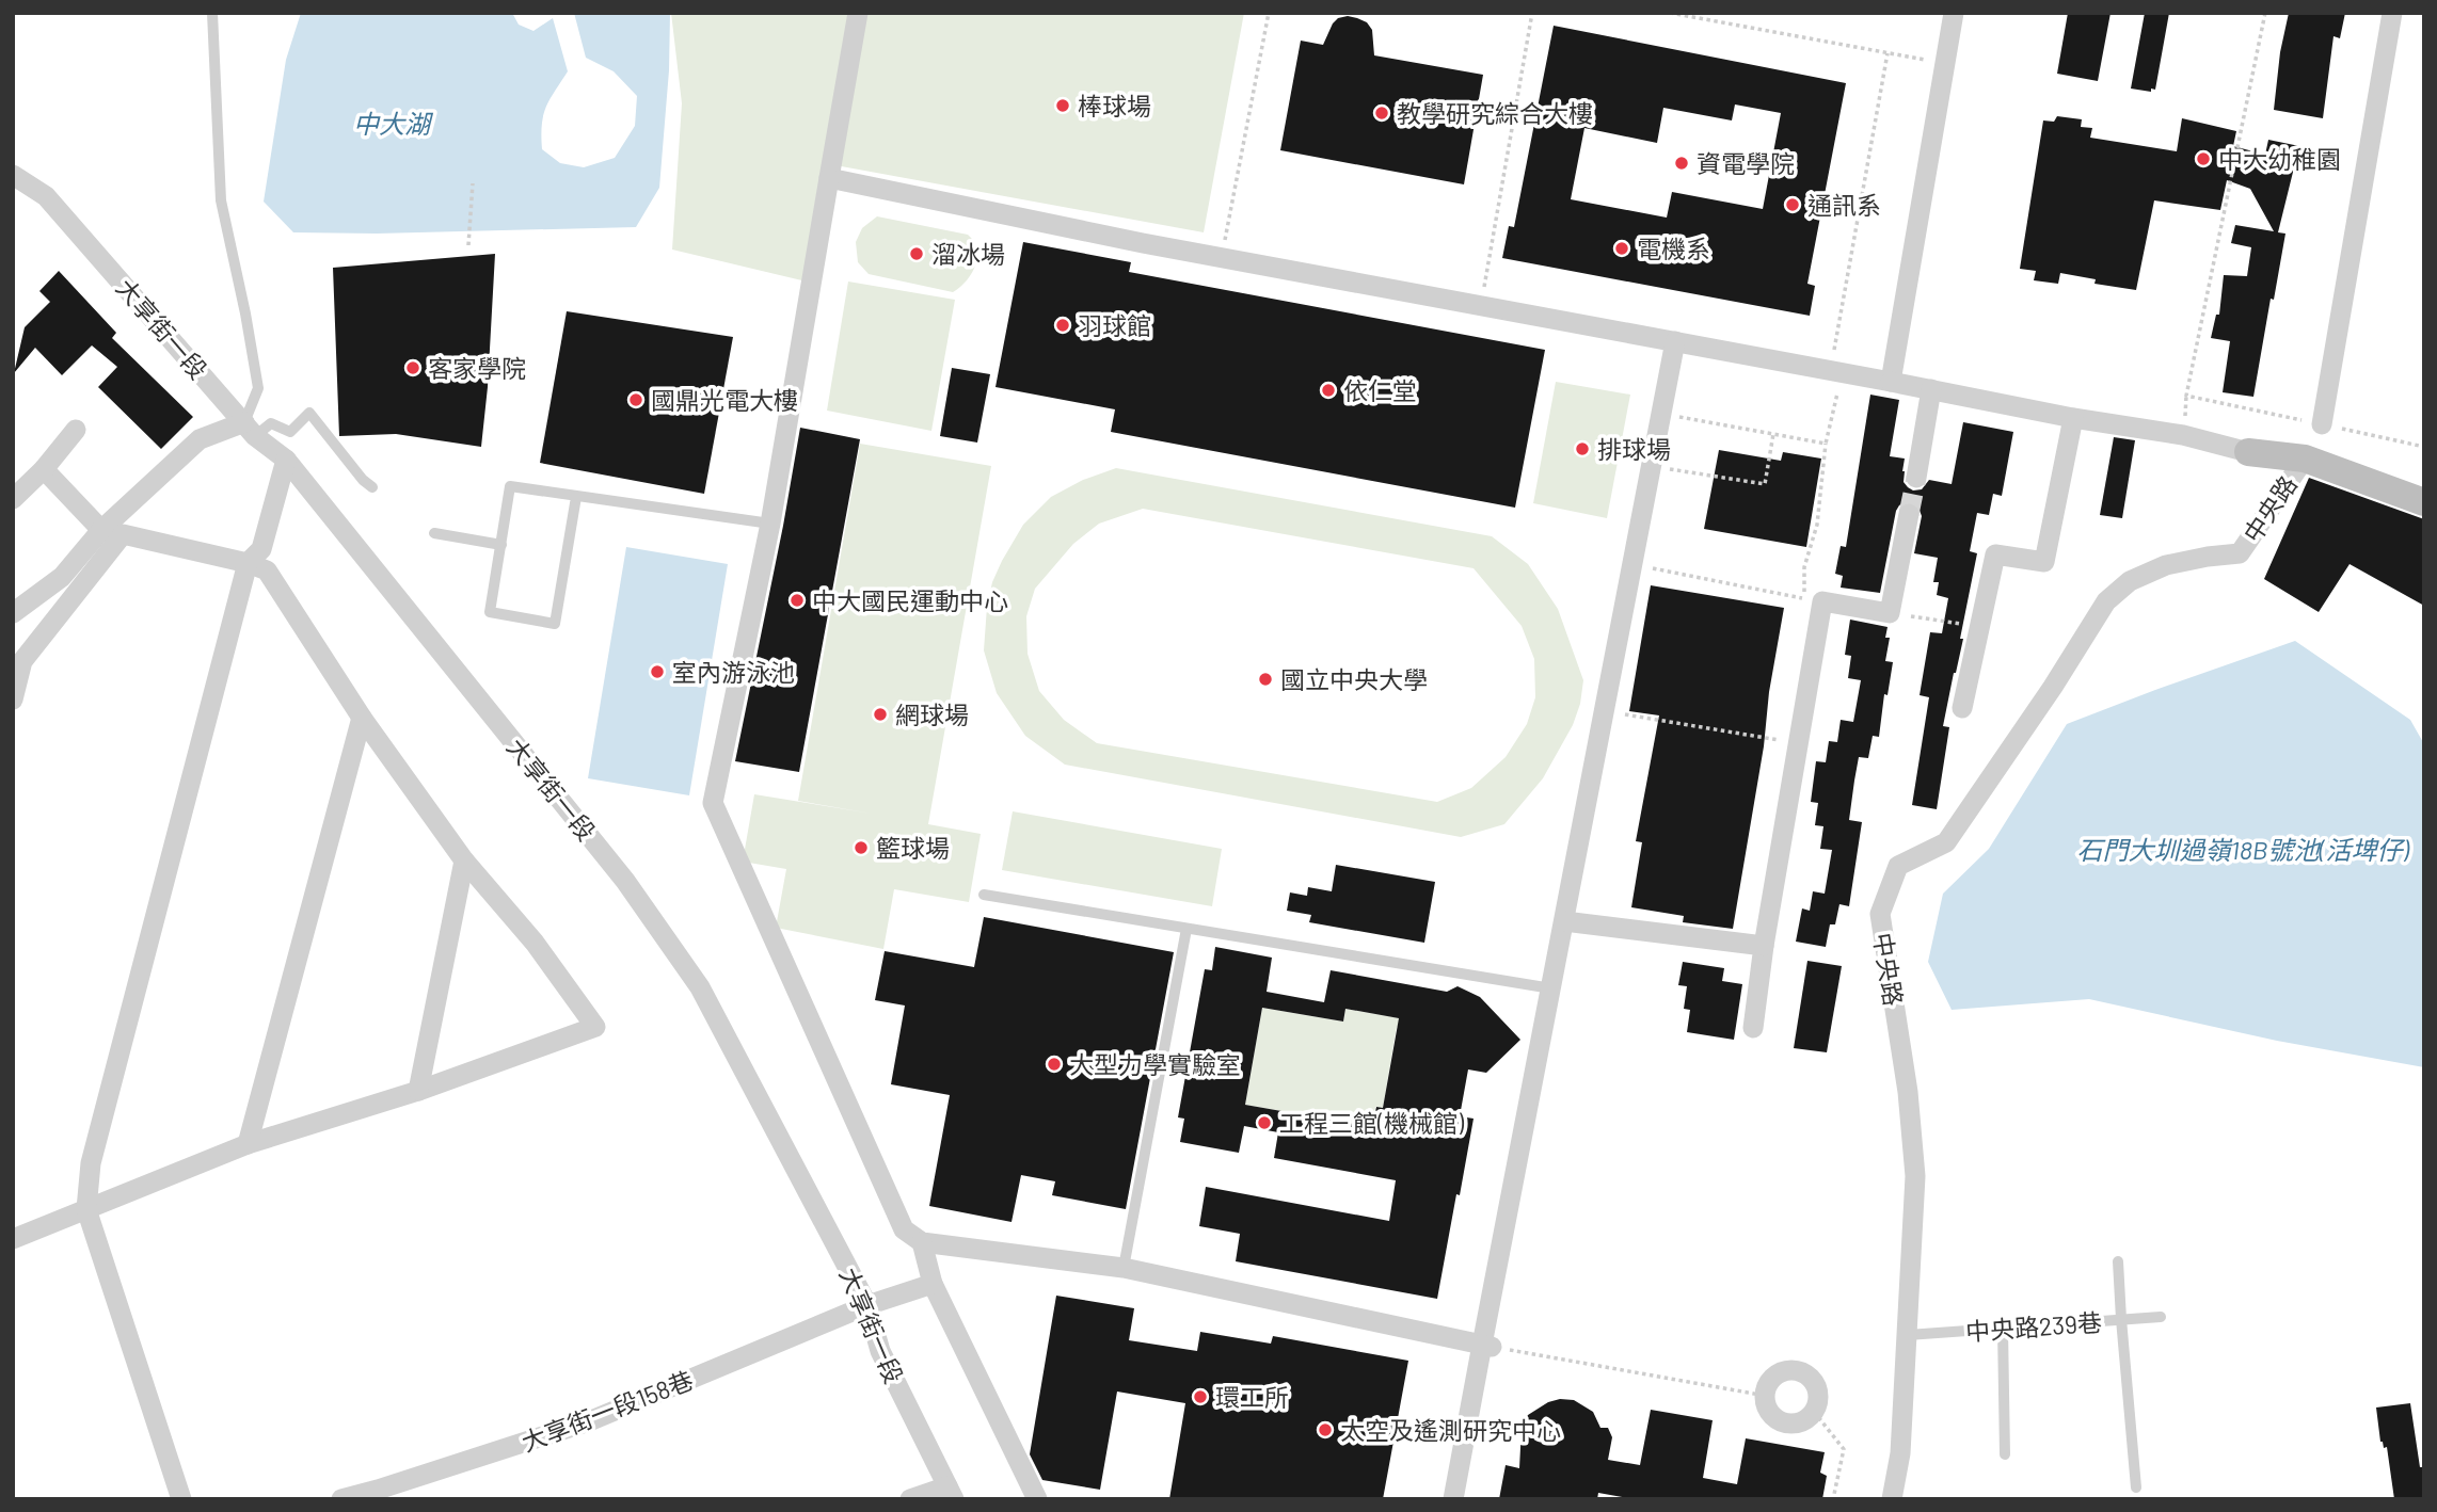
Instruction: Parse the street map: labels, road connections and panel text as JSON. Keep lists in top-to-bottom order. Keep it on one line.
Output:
{"streets":{"street":["大享街一段","中央路","大享街一段158巷"],"lane":["中央路239巷"]},"crossings":[["大享街一段","大享街一段158巷"],["中央路","中央路239巷"]],"water":["中大湖","石門大圳過嶺18B號池(活埤仔)"],"places":["棒球場","教學研究綜合大樓","中大幼稚園","資電學院","通訊系","電機系","溜冰場","羽球館","客家學院","依仁堂","國鼎光電大樓","排球場","中大國民運動中心","室內游泳池","國立中央大學","網球場","籃球場","大型力學實驗室","工程三館(機械館)","環工所","太空及遙測研究中心"]}
